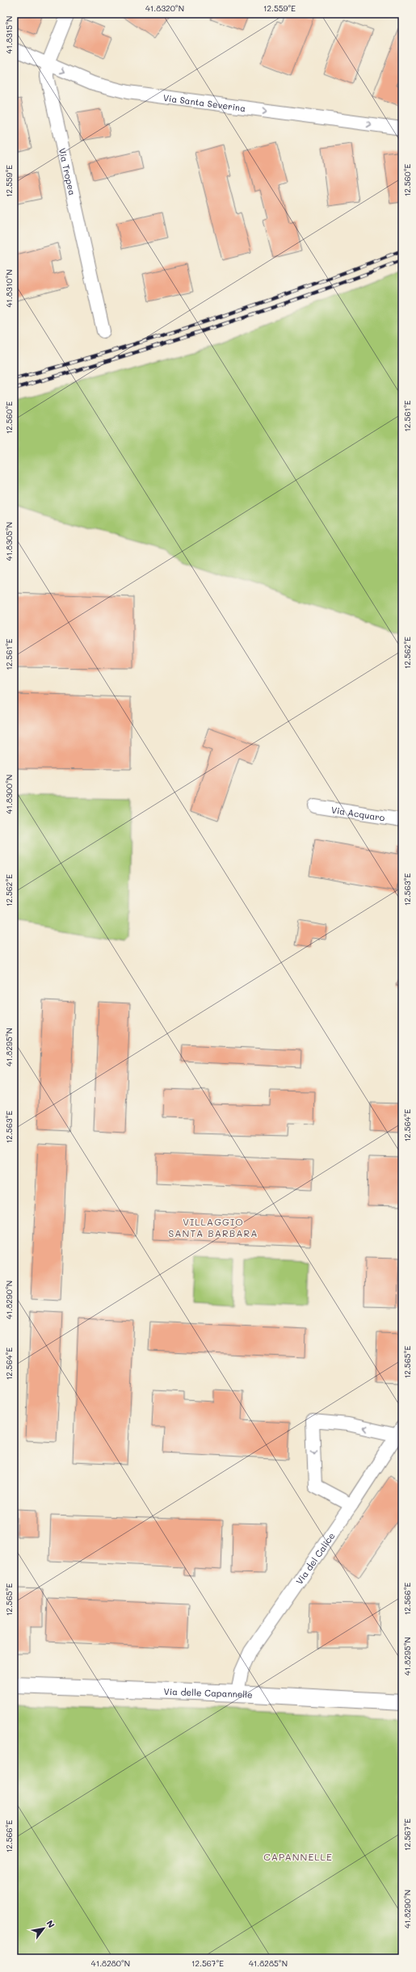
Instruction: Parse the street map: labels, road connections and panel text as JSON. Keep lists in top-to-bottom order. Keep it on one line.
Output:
{"streets":{"street":["Via Santa Severina","Via Tropea","Via Acquaro","Via del Calice","Via delle Capannelle"]},"crossings":[["Via Santa Severina","Via Tropea"],["Via del Calice","Via delle Capannelle"]],"one_way":["Via Santa Severina"],"districts":["VILLAGGIO SANTA BARBARA","CAPANNELLE"],"north":"top right","coordinates":["41.8320°N","12.559°E","41.8315°N","12.560°E","41.8310°N","12.561°E","41.8305°N","12.562°E","41.8300°N","12.563°E","41.8295°N","12.564°E","41.8290°N","12.565°E","12.566°E","12.567°E","41.8280°N","41.8285°N"]}
